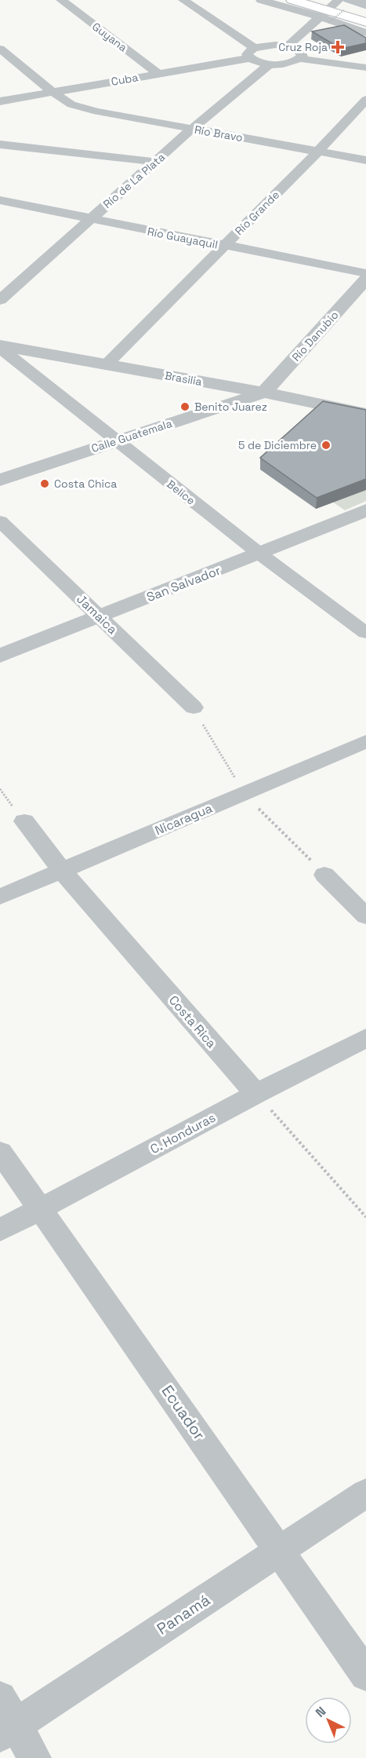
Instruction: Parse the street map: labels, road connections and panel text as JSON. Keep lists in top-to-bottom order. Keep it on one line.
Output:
{"streets":{"street":["Guyana","Cuba","Río Bravo","Río de La Plata","Río Grande","Río Guayaquil","Río Danubio","Brasilia","Calle Guatemala","Belice","San Salvador","Jamaica","Nicaragua","Costa Rica","C. Honduras","Ecuador","Panamá"]},"crossings":[["Guyana","Cuba"],["Cuba","Río Bravo"],["Río Bravo","Río de La Plata"],["Río Bravo","Río Grande"],["Río de La Plata","Río Guayaquil"],["Río Grande","Río Guayaquil"],["Río Grande","Brasilia"],["Río Danubio","Brasilia"],["Río Danubio","Calle Guatemala"],["Brasilia","Calle Guatemala"],["Brasilia","Belice"],["Calle Guatemala","Belice"],["Belice","San Salvador"],["San Salvador","Jamaica"],["Nicaragua","Costa Rica"],["Costa Rica","C. Honduras"],["C. Honduras","Ecuador"],["Ecuador","Panamá"]],"places":{"health":["Cruz Roja"],"other":["Benito Juarez","5 de Diciembre","Costa Chica"]},"north":"top left"}
